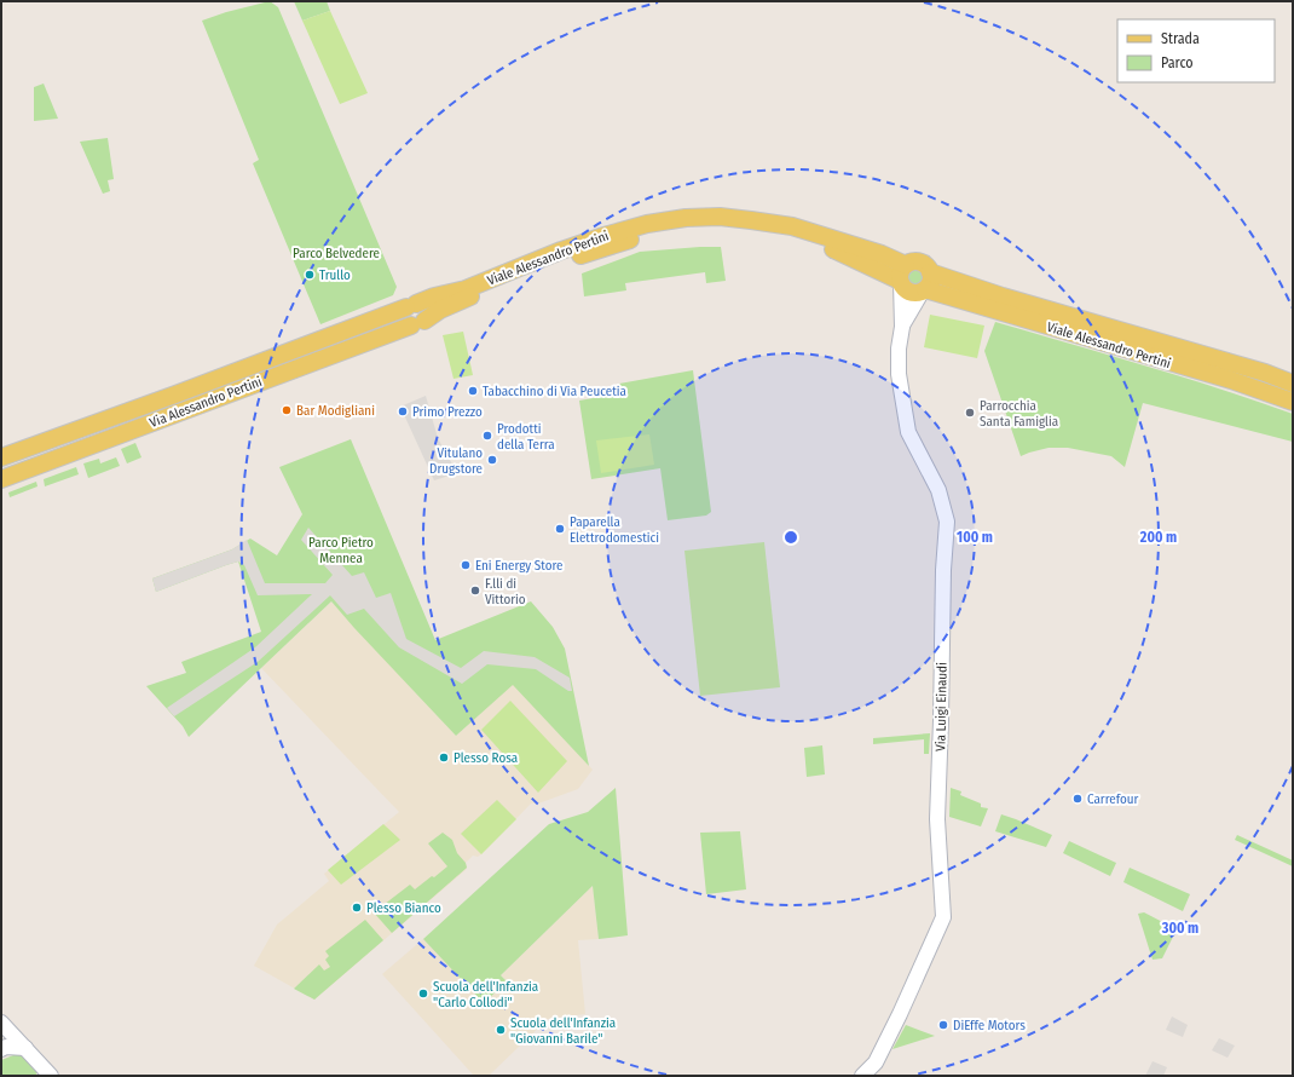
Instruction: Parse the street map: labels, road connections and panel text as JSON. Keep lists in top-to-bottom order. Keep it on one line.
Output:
{"streets":{"main road":["Viale Alessandro Pertini","Via Alessandro Pertini","Via Luigi Einaudi"]},"crossings":[["Viale Alessandro Pertini","Via Alessandro Pertini"]],"parks":["Parco Belvedere","Parco Pietro Mennea"],"places":["Trullo","Tabacchino di Via Peucetia","Bar Modigliani","Primo Prezzo","Parrocchia Santa Famiglia","Prodotti della Terra","Vitulano Drugstore","Paparella Elettrodomestici","Eni Energy Store","F.lli di Vittorio","Plesso Rosa","Carrefour","Plesso Bianco","Scuola dell'Infanzia \"Carlo Collodi\"","DiEffe Motors","Scuola dell'Infanzia \"Giovanni Barile\""],"legend":["Strada","Parco"],"rings":["100 m","200 m","300 m"]}
